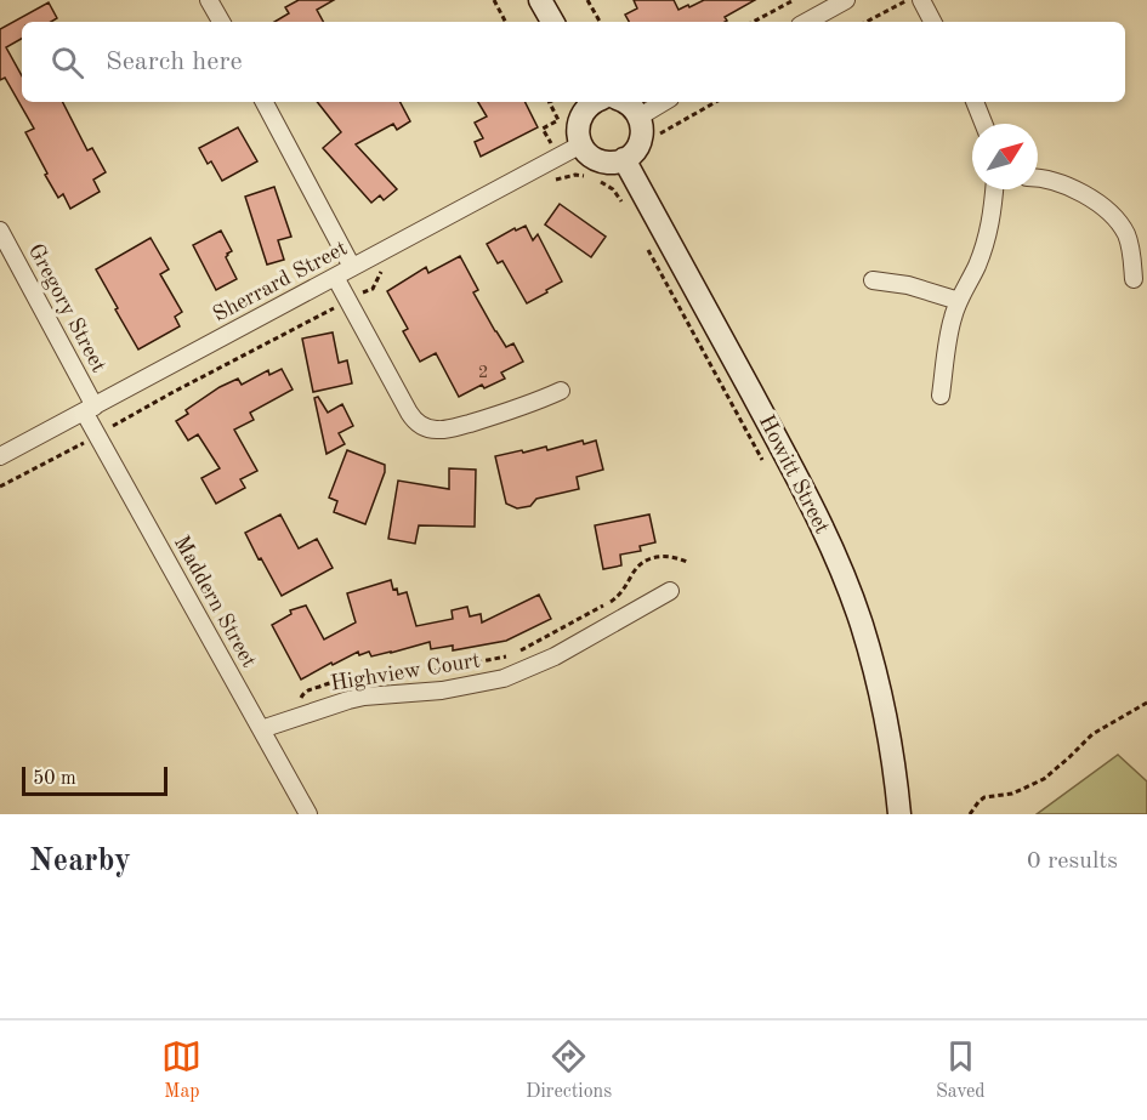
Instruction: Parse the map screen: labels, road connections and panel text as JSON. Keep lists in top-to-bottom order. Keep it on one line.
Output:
{"streets":{"street":["Sherrard Street","Gregory Street","Howitt Street","Maddern Street","Highview Court"]},"crossings":[["Sherrard Street","Gregory Street"],["Sherrard Street","Maddern Street"],["Gregory Street","Maddern Street"],["Maddern Street","Highview Court"]],"house_numbers":["2"],"scale_bar":"50 m","north":"top right","page":{"search":"Search here","scale":"50 m","heading":["Nearby","0 results"],"nav":["Map","Directions","Saved"]}}
